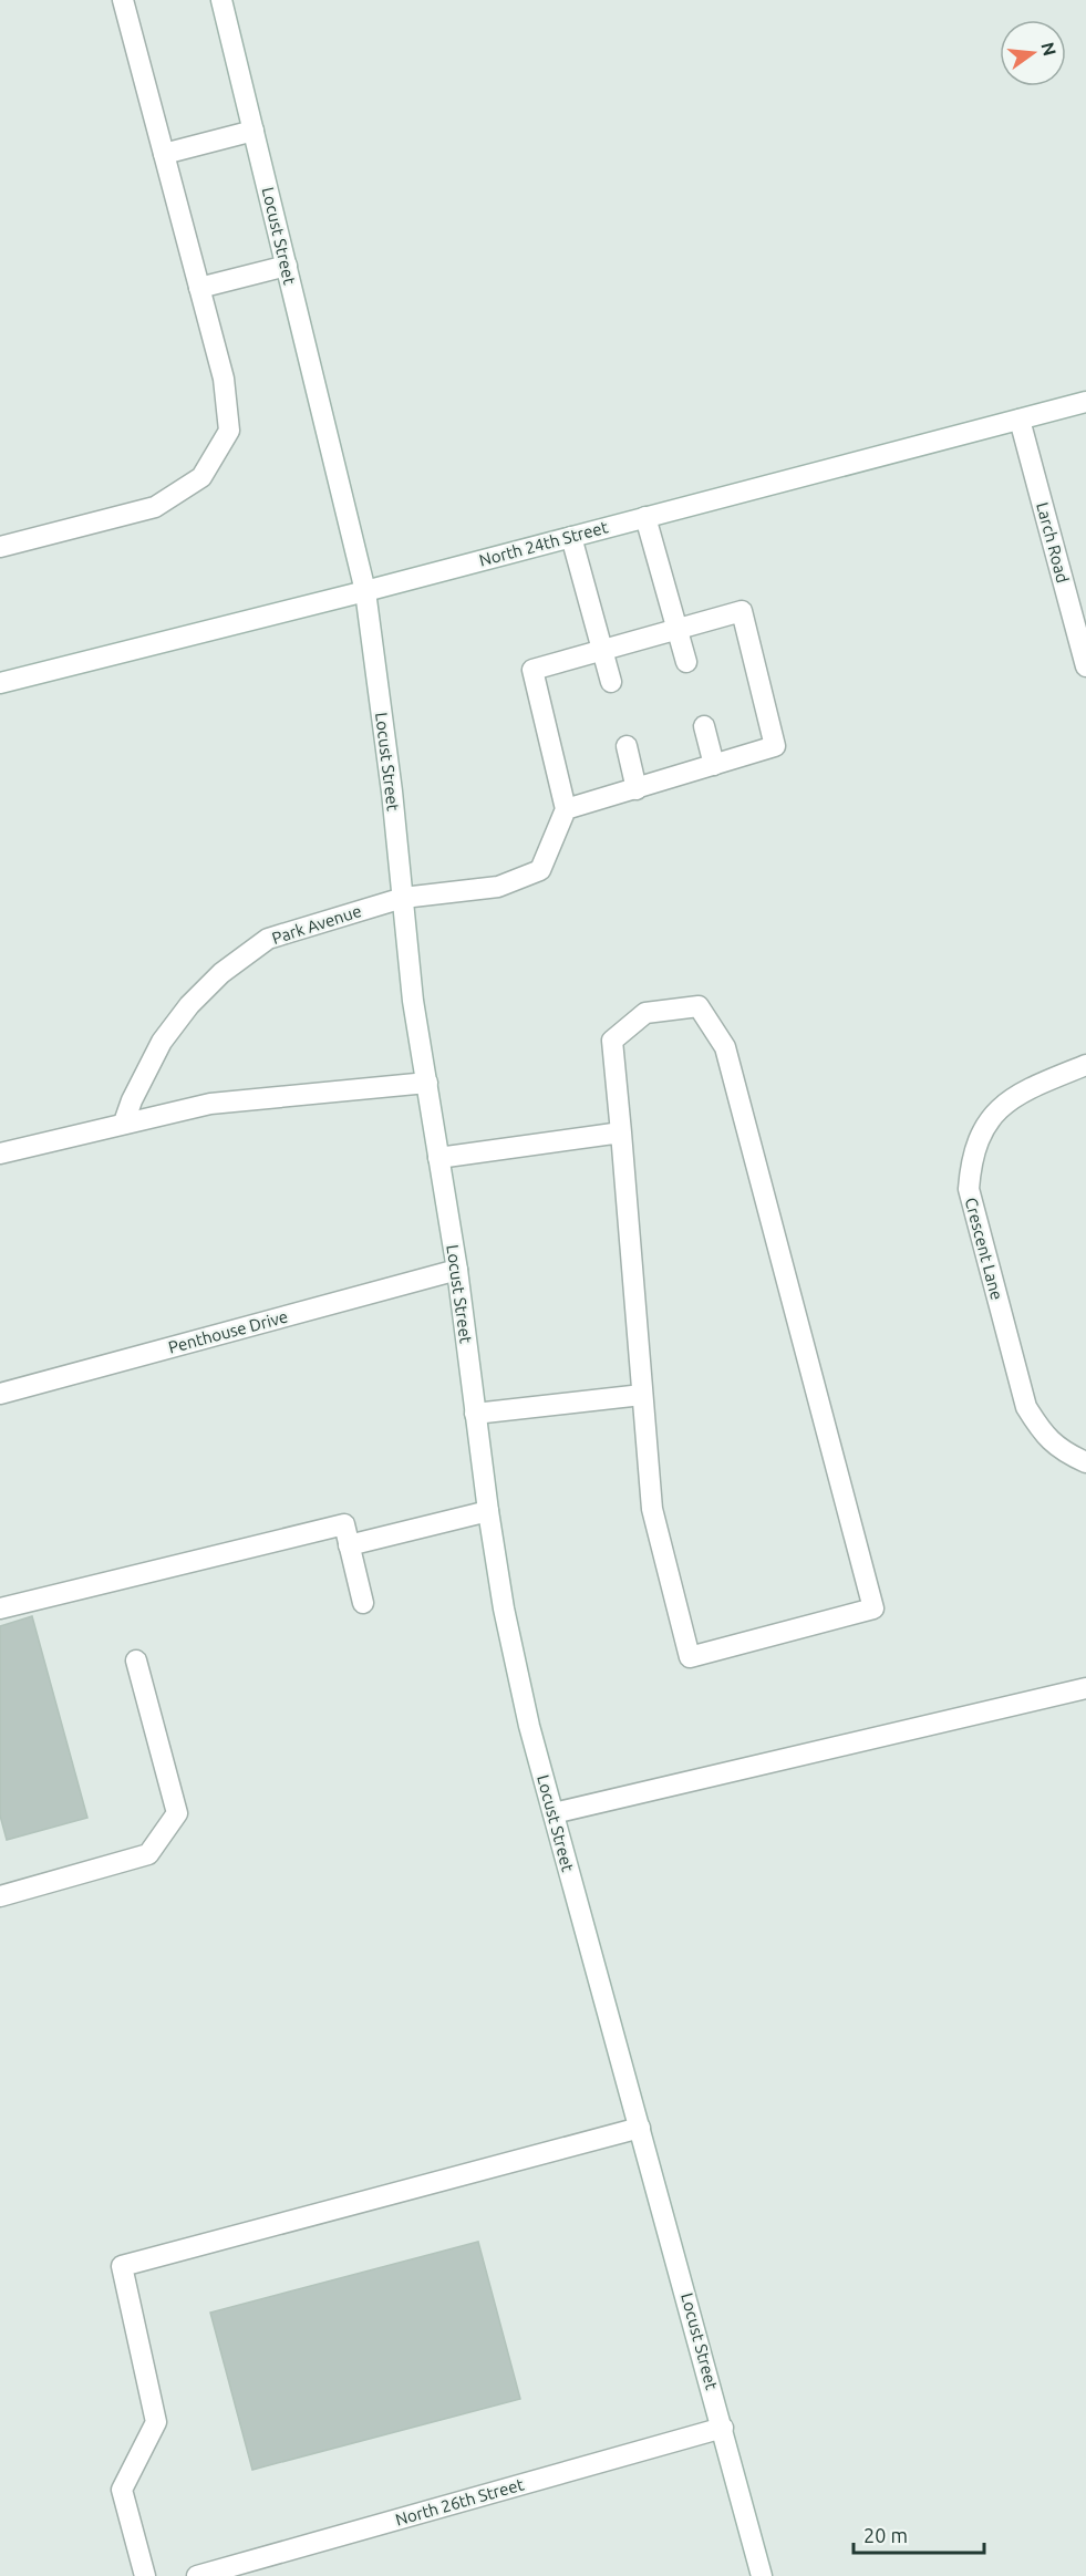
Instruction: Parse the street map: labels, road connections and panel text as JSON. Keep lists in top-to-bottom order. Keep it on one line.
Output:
{"streets":{"street":["Locust Street","Larch Road","North 24th Street","Park Avenue","Crescent Lane","Penthouse Drive","North 26th Street"]},"crossings":[["Locust Street","North 24th Street"],["Locust Street","Park Avenue"],["Locust Street","Penthouse Drive"],["Locust Street","North 26th Street"],["Larch Road","North 24th Street"]],"scale_bar":"20 m","north":"right"}
